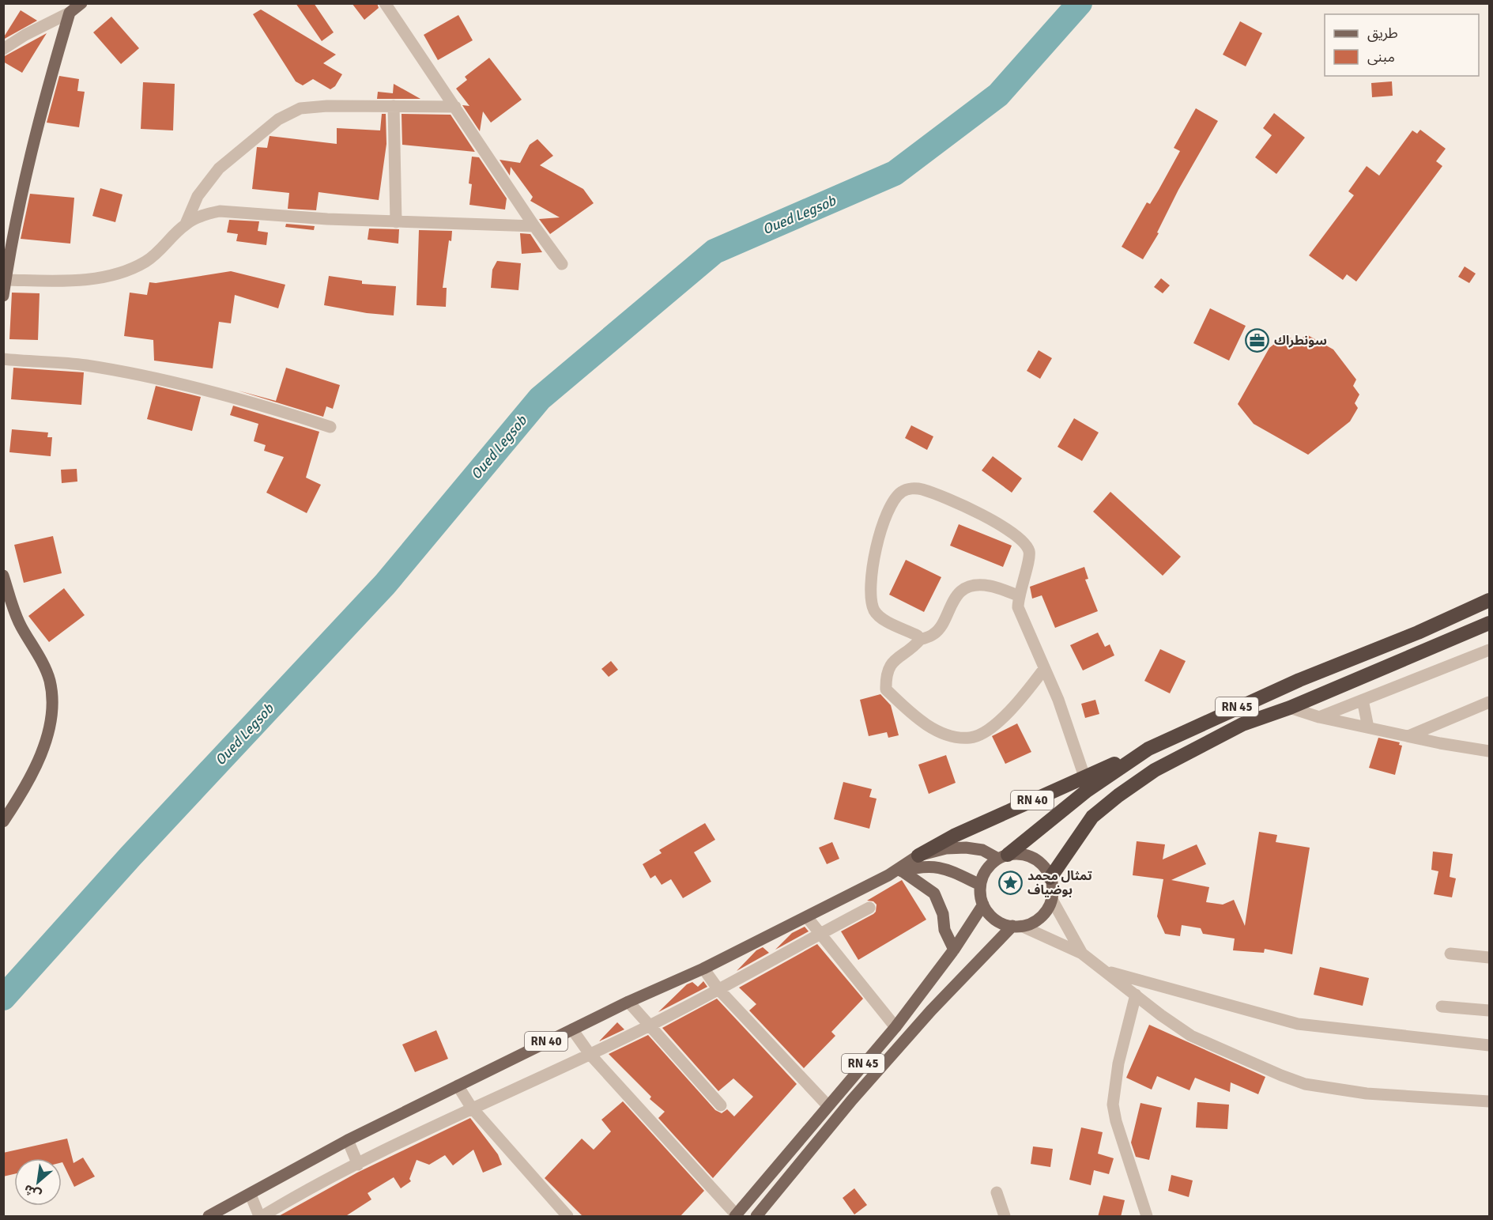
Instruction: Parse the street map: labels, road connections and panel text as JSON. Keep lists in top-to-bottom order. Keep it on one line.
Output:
{"streets":{"highway":["RN 45","RN 40"]},"crossings":[["RN 45","RN 40"]],"water":["Oued Legsob"],"places":{"office":["سونطراك"],"place":["تمثال محمد بوضياف"]},"legend":["طريق","مبنى"],"north":"bottom left"}
